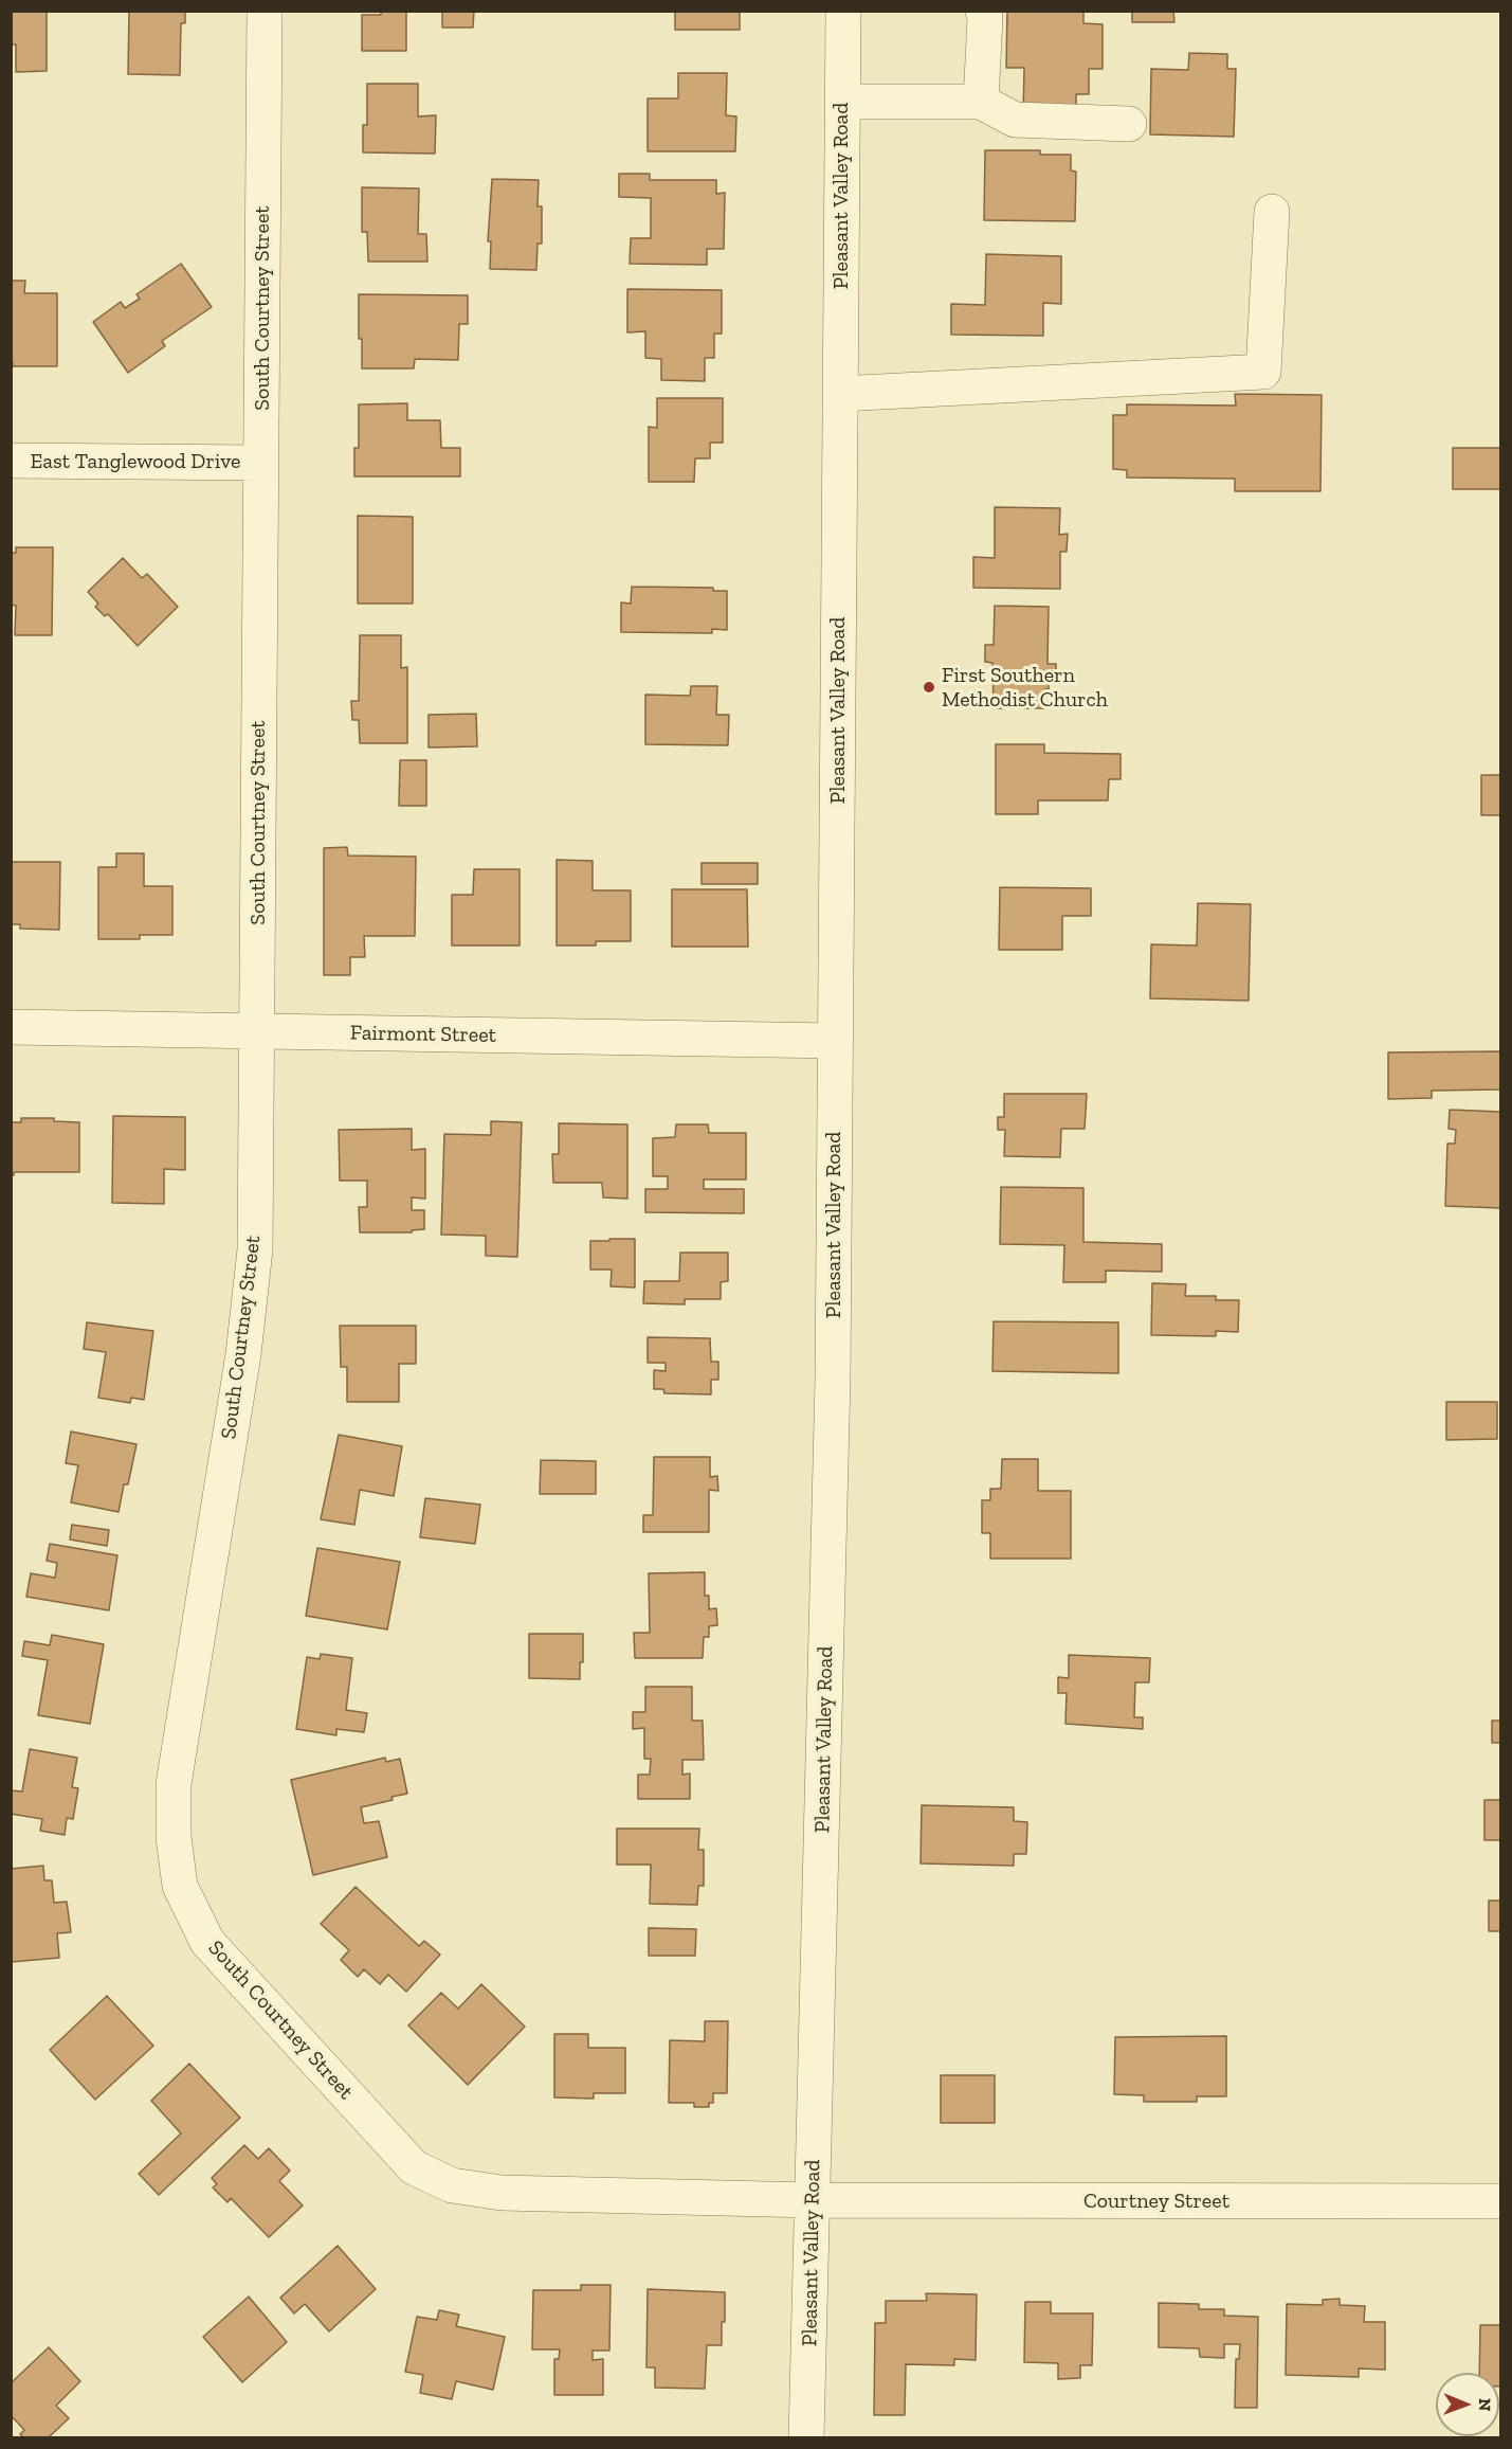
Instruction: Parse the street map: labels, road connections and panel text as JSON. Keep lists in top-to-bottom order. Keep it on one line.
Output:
{"streets":{"street":["Pleasant Valley Road","South Courtney Street","East Tanglewood Drive","Fairmont Street","Courtney Street"]},"crossings":[["Pleasant Valley Road","South Courtney Street"],["Pleasant Valley Road","Fairmont Street"],["Pleasant Valley Road","Courtney Street"],["South Courtney Street","East Tanglewood Drive"],["South Courtney Street","Fairmont Street"],["South Courtney Street","Courtney Street"]],"places":["First Southern Methodist Church"],"north":"right"}
